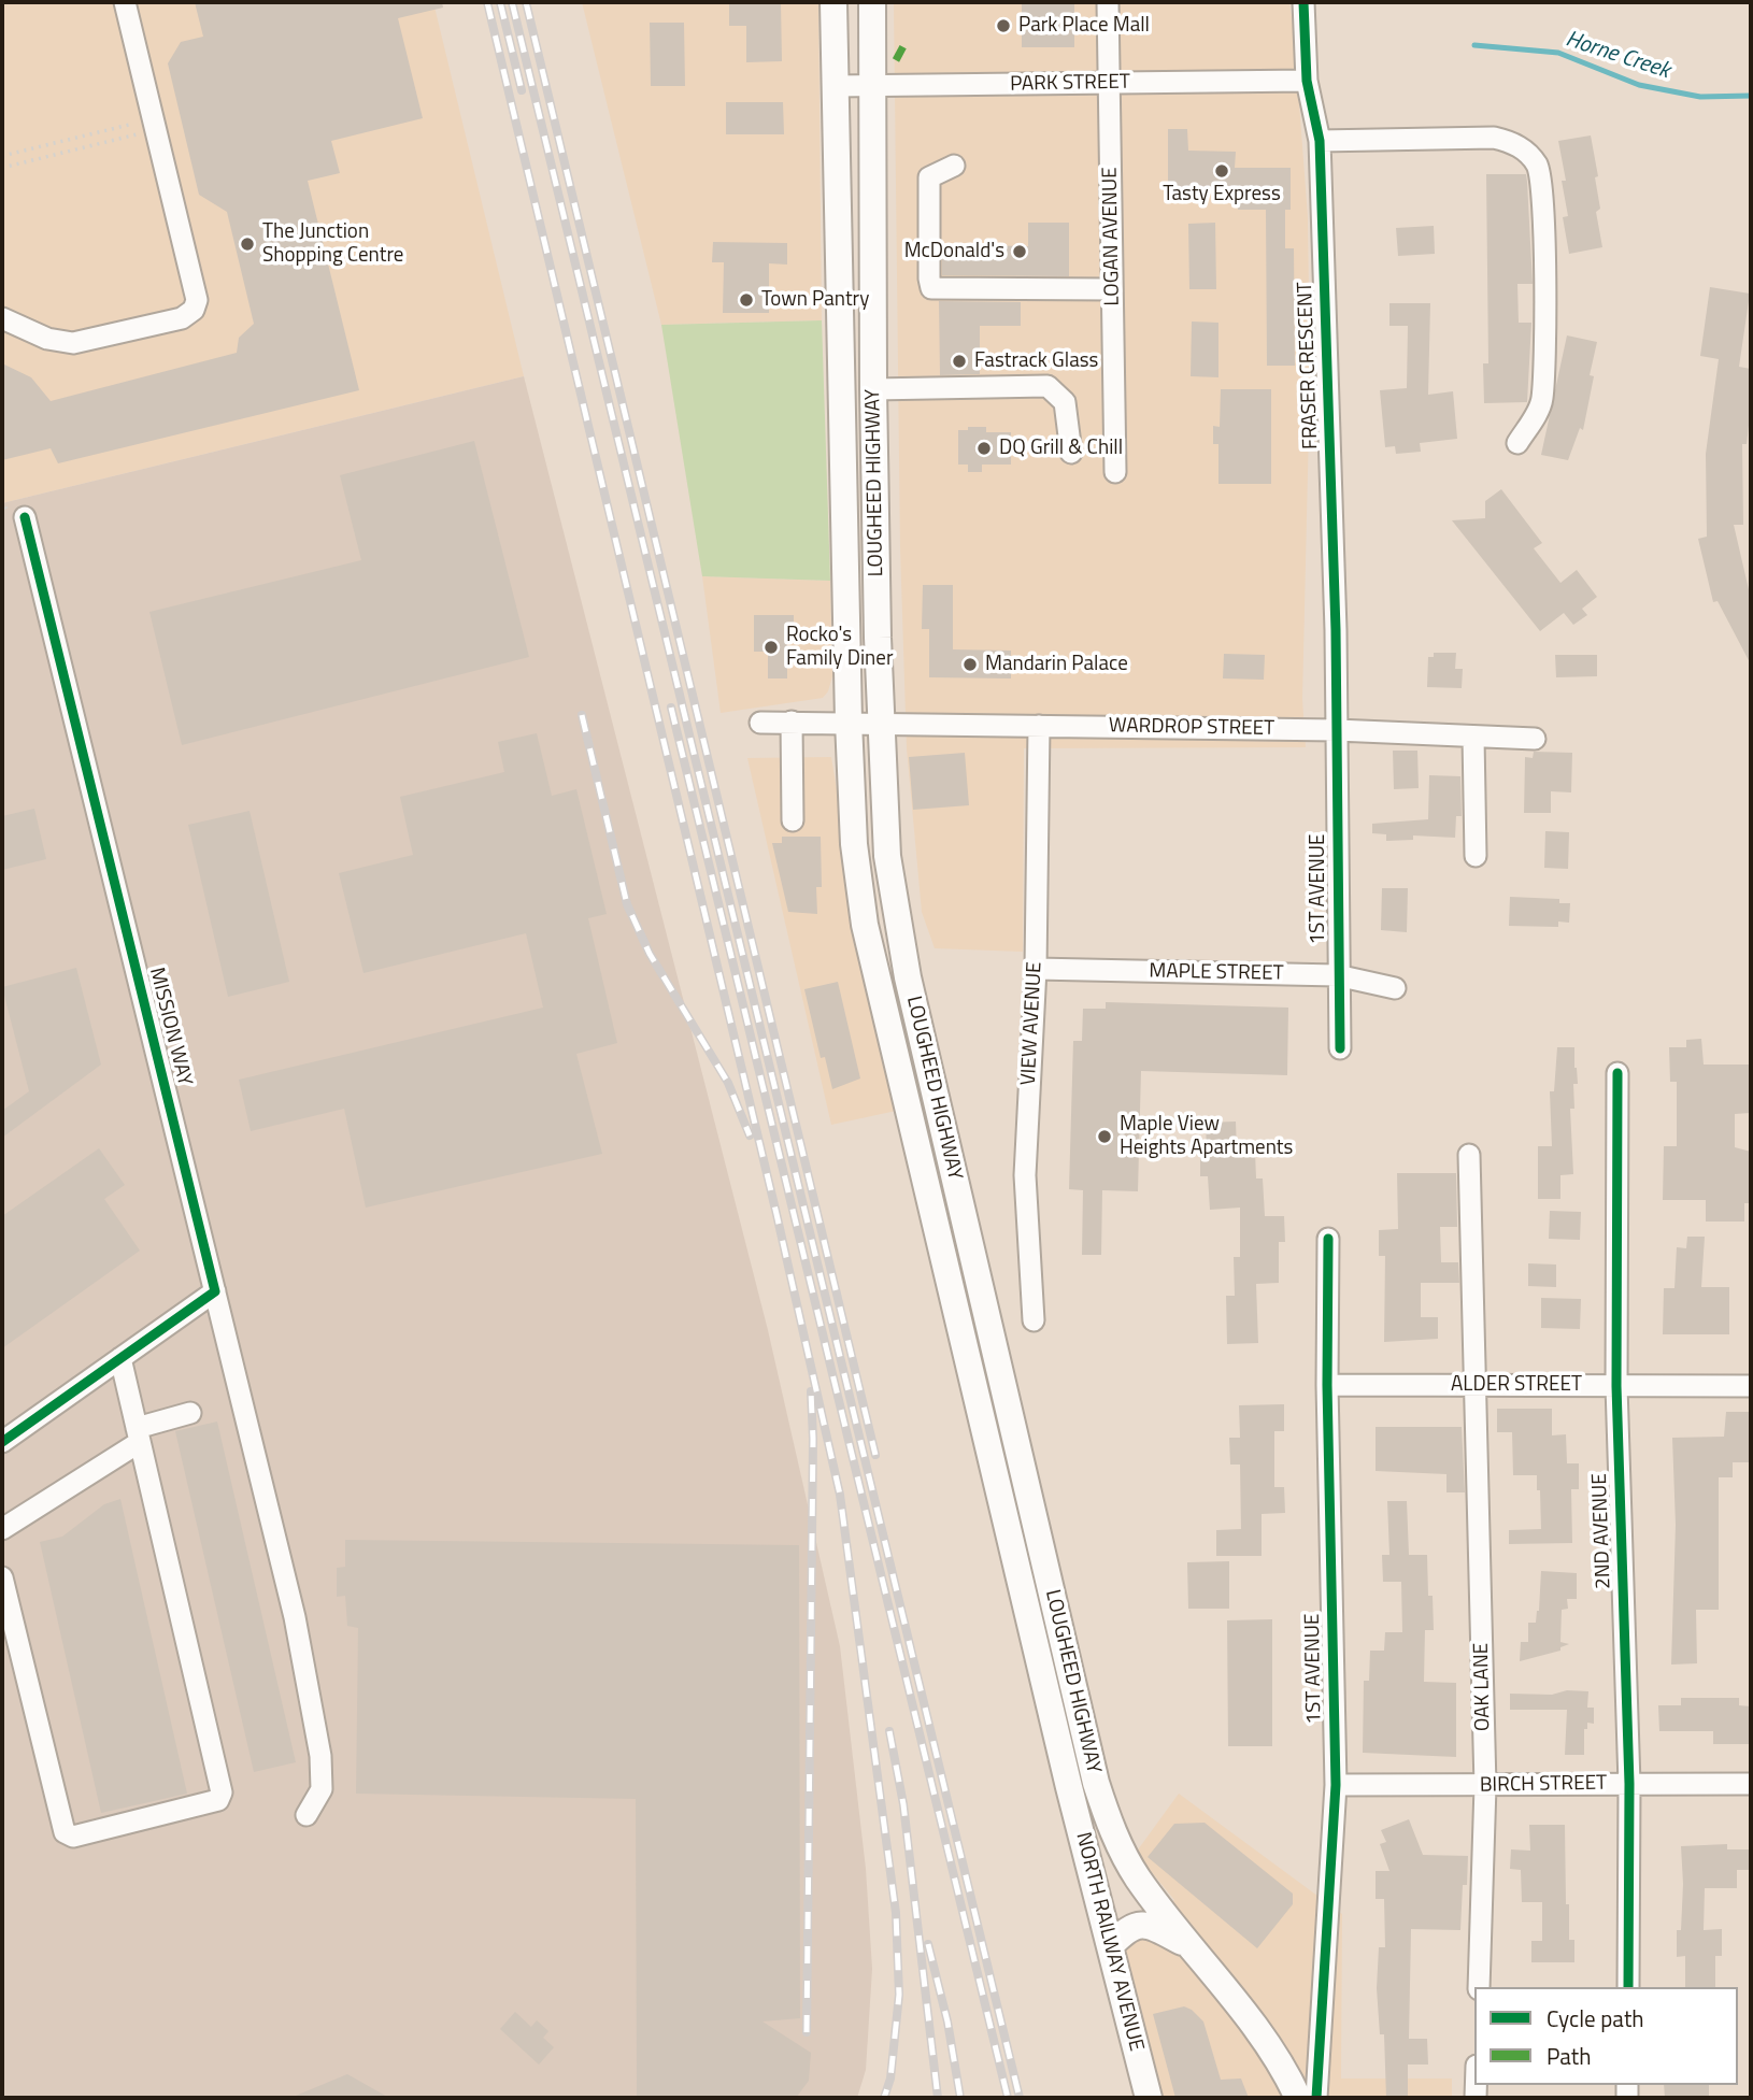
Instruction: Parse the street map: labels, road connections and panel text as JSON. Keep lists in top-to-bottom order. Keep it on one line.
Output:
{"streets":{"main road":["LOUGHEED HIGHWAY","NORTH RAILWAY AVENUE"],"street":["PARK STREET","LOGAN AVENUE","FRASER CRESCENT","WARDROP STREET","1ST AVENUE","MAPLE STREET","VIEW AVENUE","MISSION WAY","ALDER STREET","2ND AVENUE","OAK LANE","BIRCH STREET"]},"crossings":[["PARK STREET","LOGAN AVENUE"],["PARK STREET","FRASER CRESCENT"],["PARK STREET","LOUGHEED HIGHWAY"],["FRASER CRESCENT","WARDROP STREET"],["FRASER CRESCENT","1ST AVENUE"],["LOUGHEED HIGHWAY","WARDROP STREET"],["LOUGHEED HIGHWAY","NORTH RAILWAY AVENUE"],["WARDROP STREET","1ST AVENUE"],["WARDROP STREET","VIEW AVENUE"],["1ST AVENUE","MAPLE STREET"],["1ST AVENUE","ALDER STREET"],["1ST AVENUE","BIRCH STREET"],["MAPLE STREET","VIEW AVENUE"],["ALDER STREET","2ND AVENUE"],["ALDER STREET","OAK LANE"],["2ND AVENUE","BIRCH STREET"],["OAK LANE","BIRCH STREET"]],"water":["Horne Creek"],"places":["Park Place Mall","Tasty Express","The Junction Shopping Centre","McDonald's","Town Pantry","Fastrack Glass","DQ Grill & Chill","Rocko's Family Diner","Mandarin Palace","Maple View Heights Apartments"],"legend":["Cycle path","Path"]}
